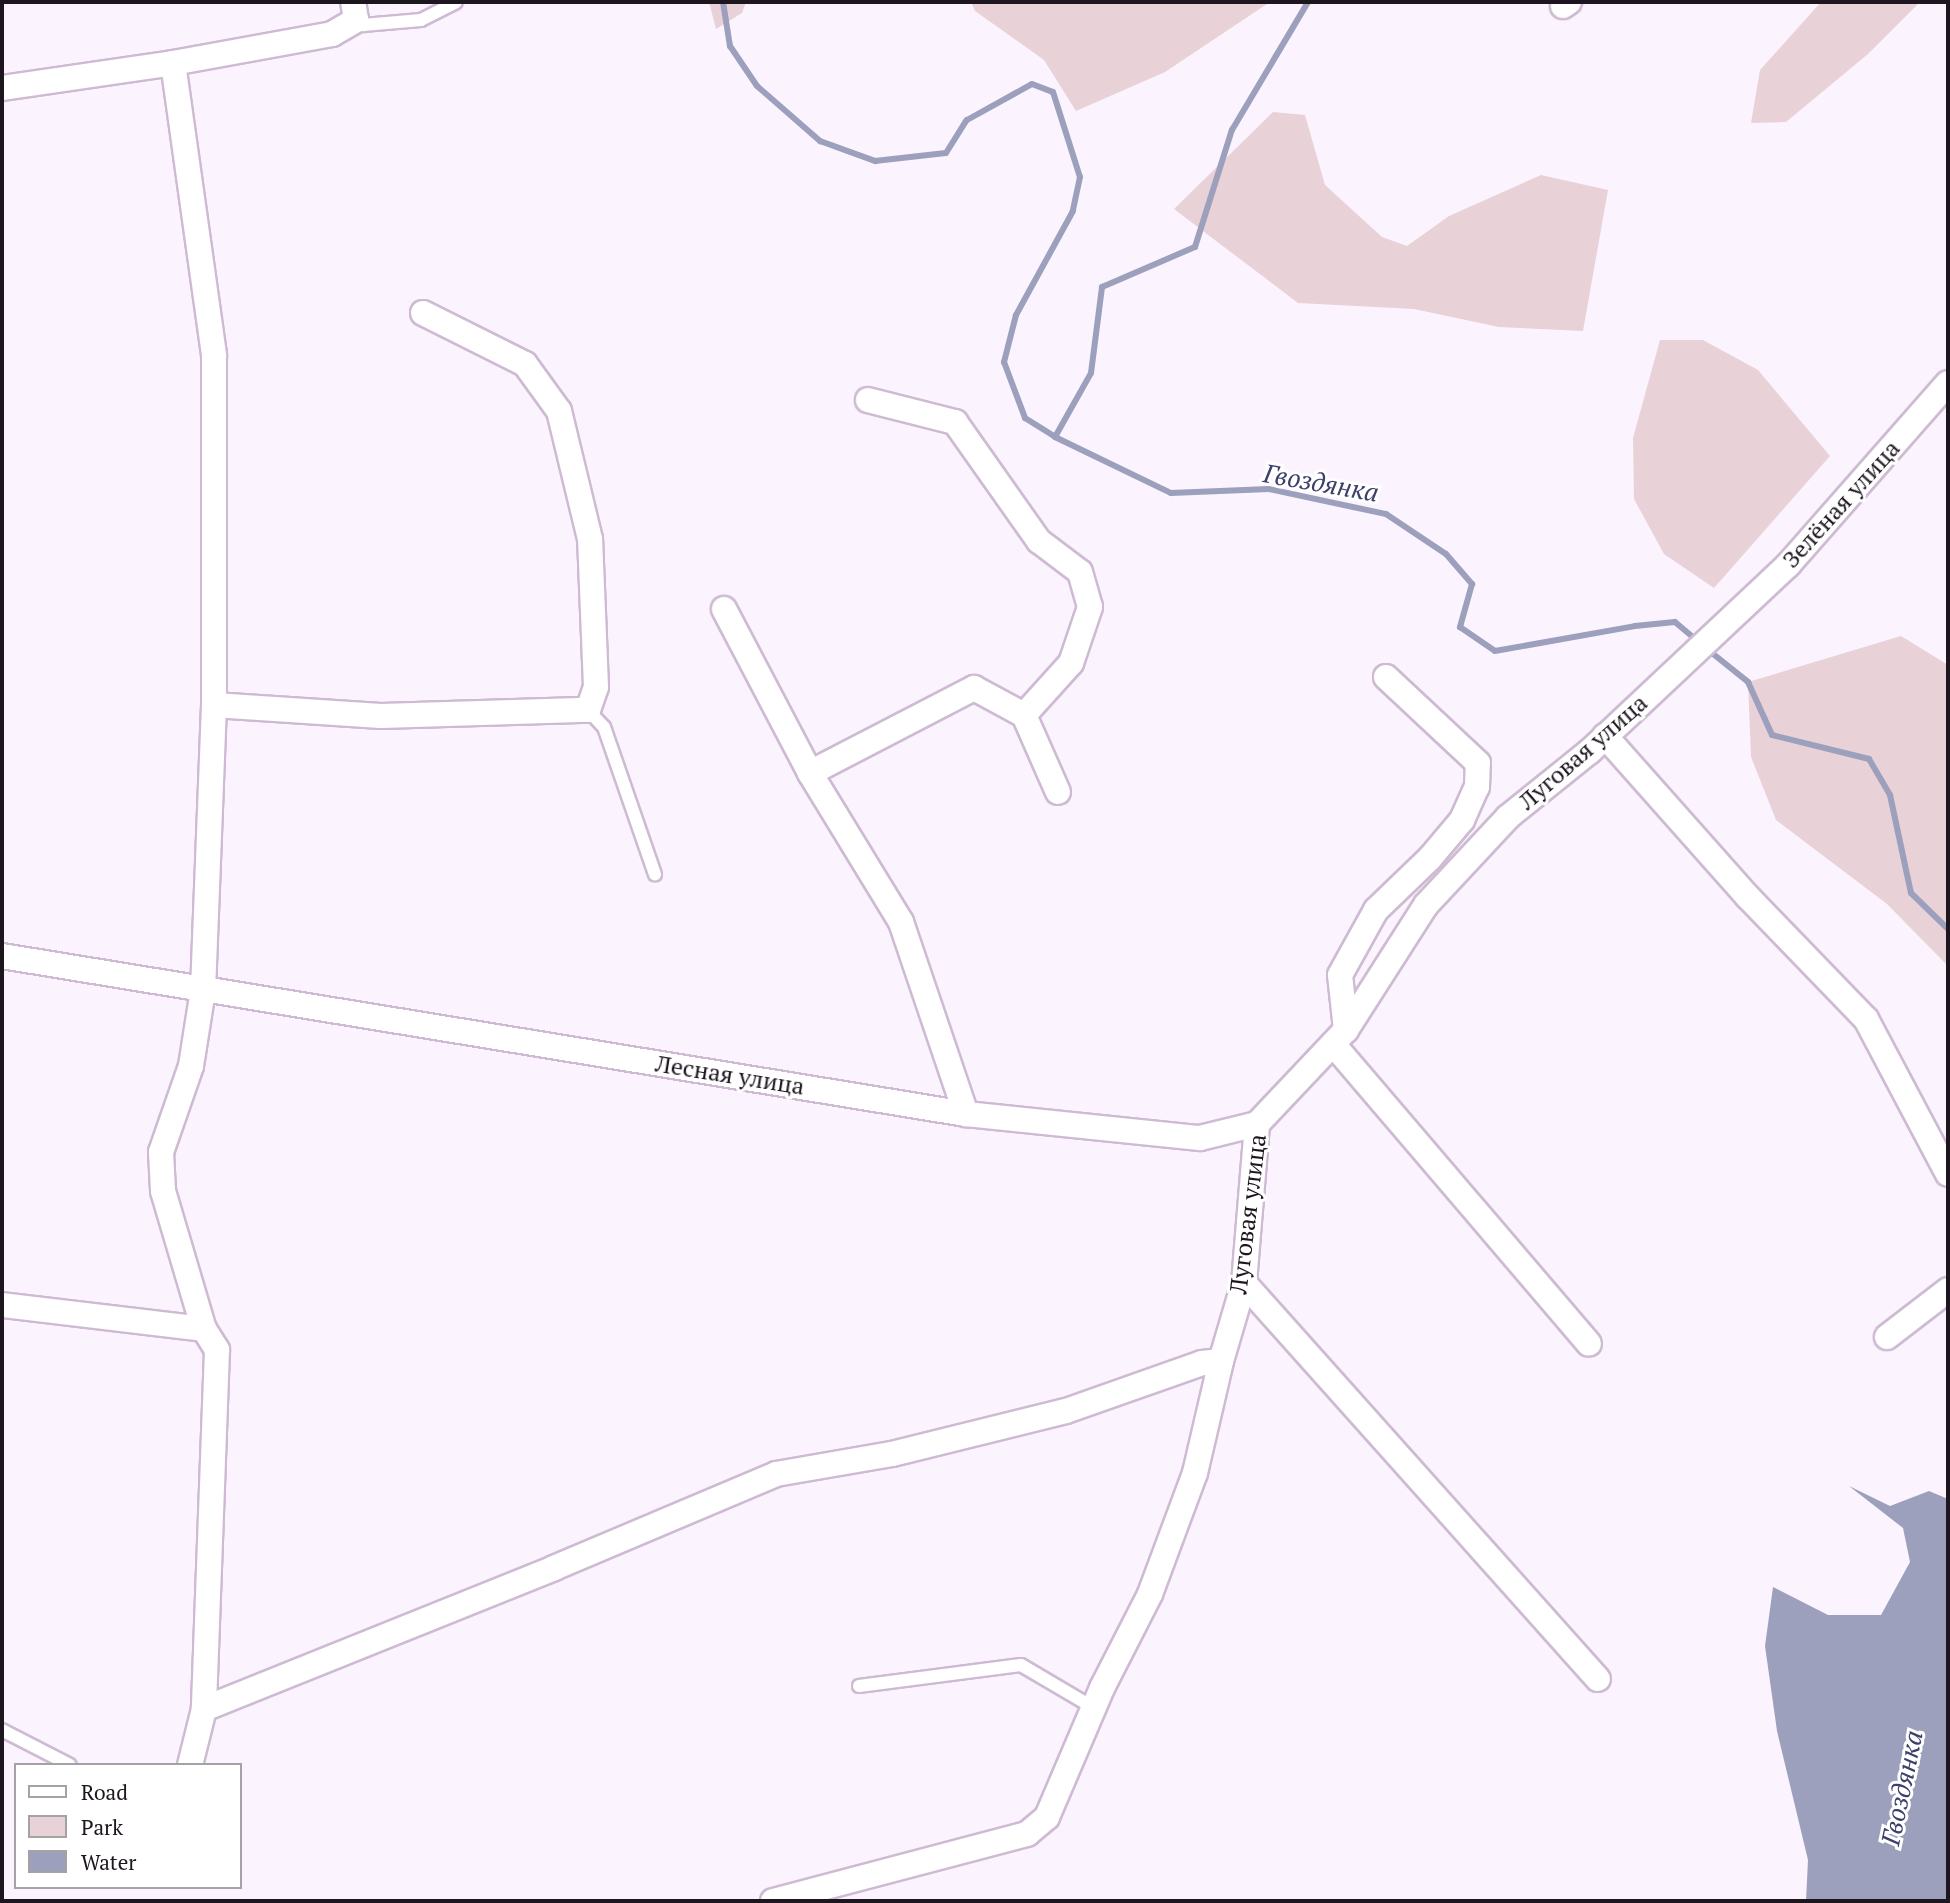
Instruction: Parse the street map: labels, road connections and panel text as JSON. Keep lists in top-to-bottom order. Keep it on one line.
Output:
{"streets":{"street":["Зелёная улица","Луговая улица","Лесная улица"]},"crossings":[["Зелёная улица","Луговая улица"],["Луговая улица","Лесная улица"]],"water":["Гвоздянка"],"legend":["Road","Park","Water"]}
